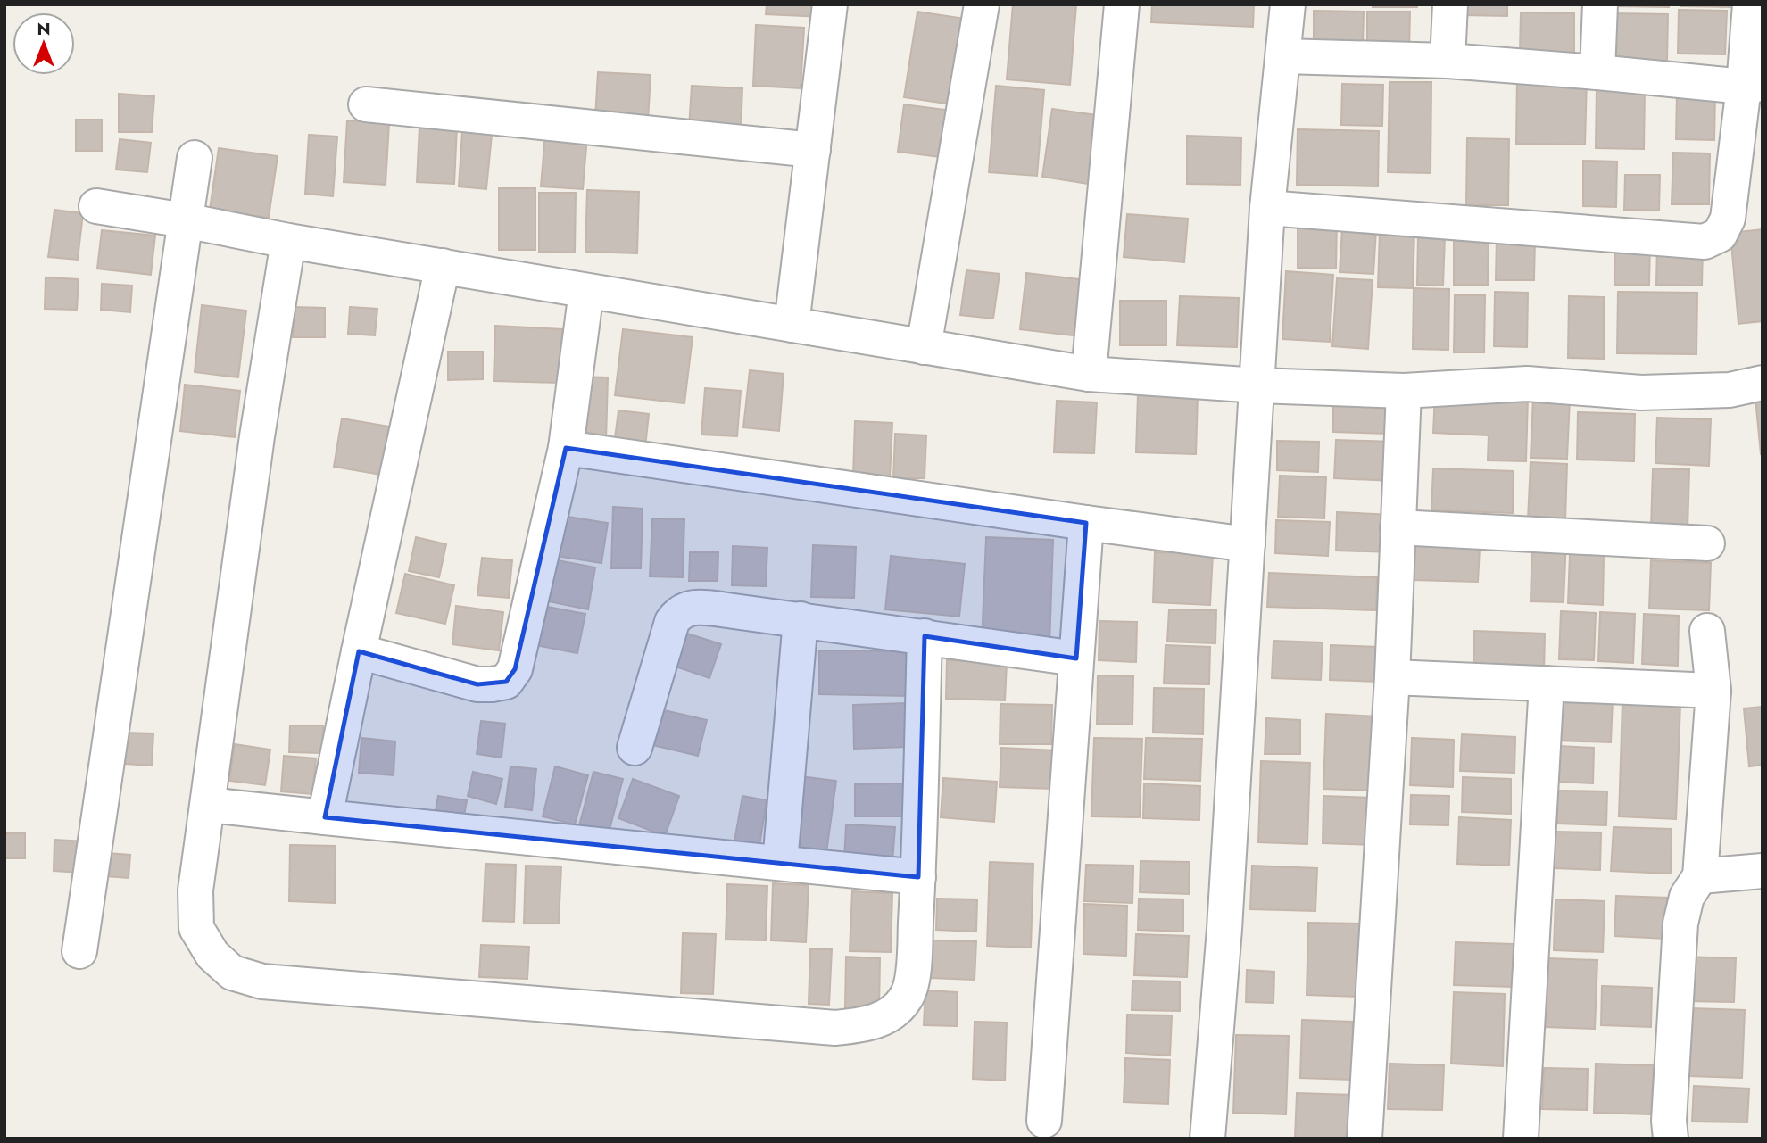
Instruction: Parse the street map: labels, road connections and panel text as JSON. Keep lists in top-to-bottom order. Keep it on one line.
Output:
{"north":"top"}
